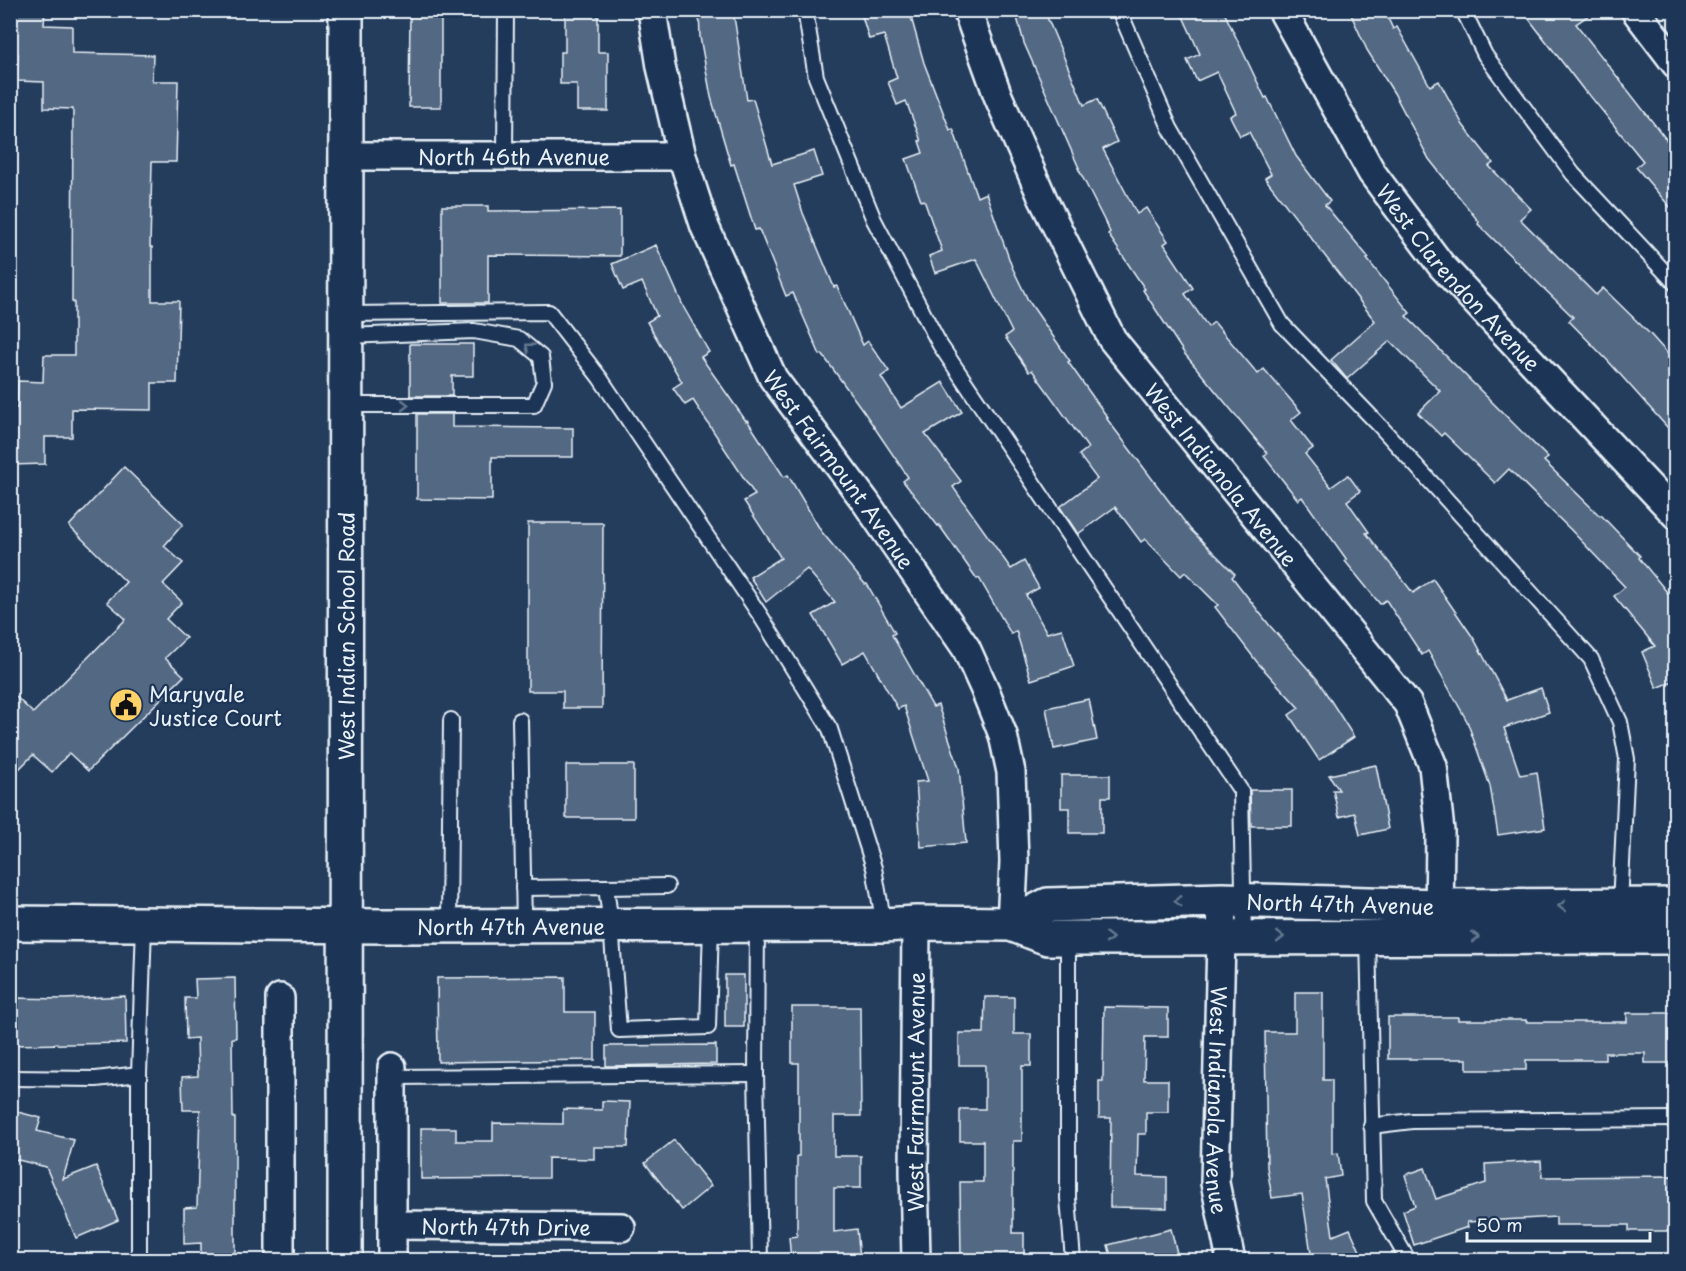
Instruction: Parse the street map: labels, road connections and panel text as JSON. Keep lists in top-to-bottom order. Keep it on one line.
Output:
{"streets":{"street":["North 46th Avenue","West Clarendon Avenue","West Fairmount Avenue","West Indianola Avenue","West Indian School Road","North 47th Avenue","North 47th Drive"]},"crossings":[["North 46th Avenue","West Fairmount Avenue"],["North 46th Avenue","West Indian School Road"],["West Fairmount Avenue","North 47th Avenue"],["West Indianola Avenue","North 47th Avenue"],["West Indian School Road","North 47th Avenue"]],"places":{"public building":["Maryvale Justice Court"]},"scale_bar":"50 m"}
